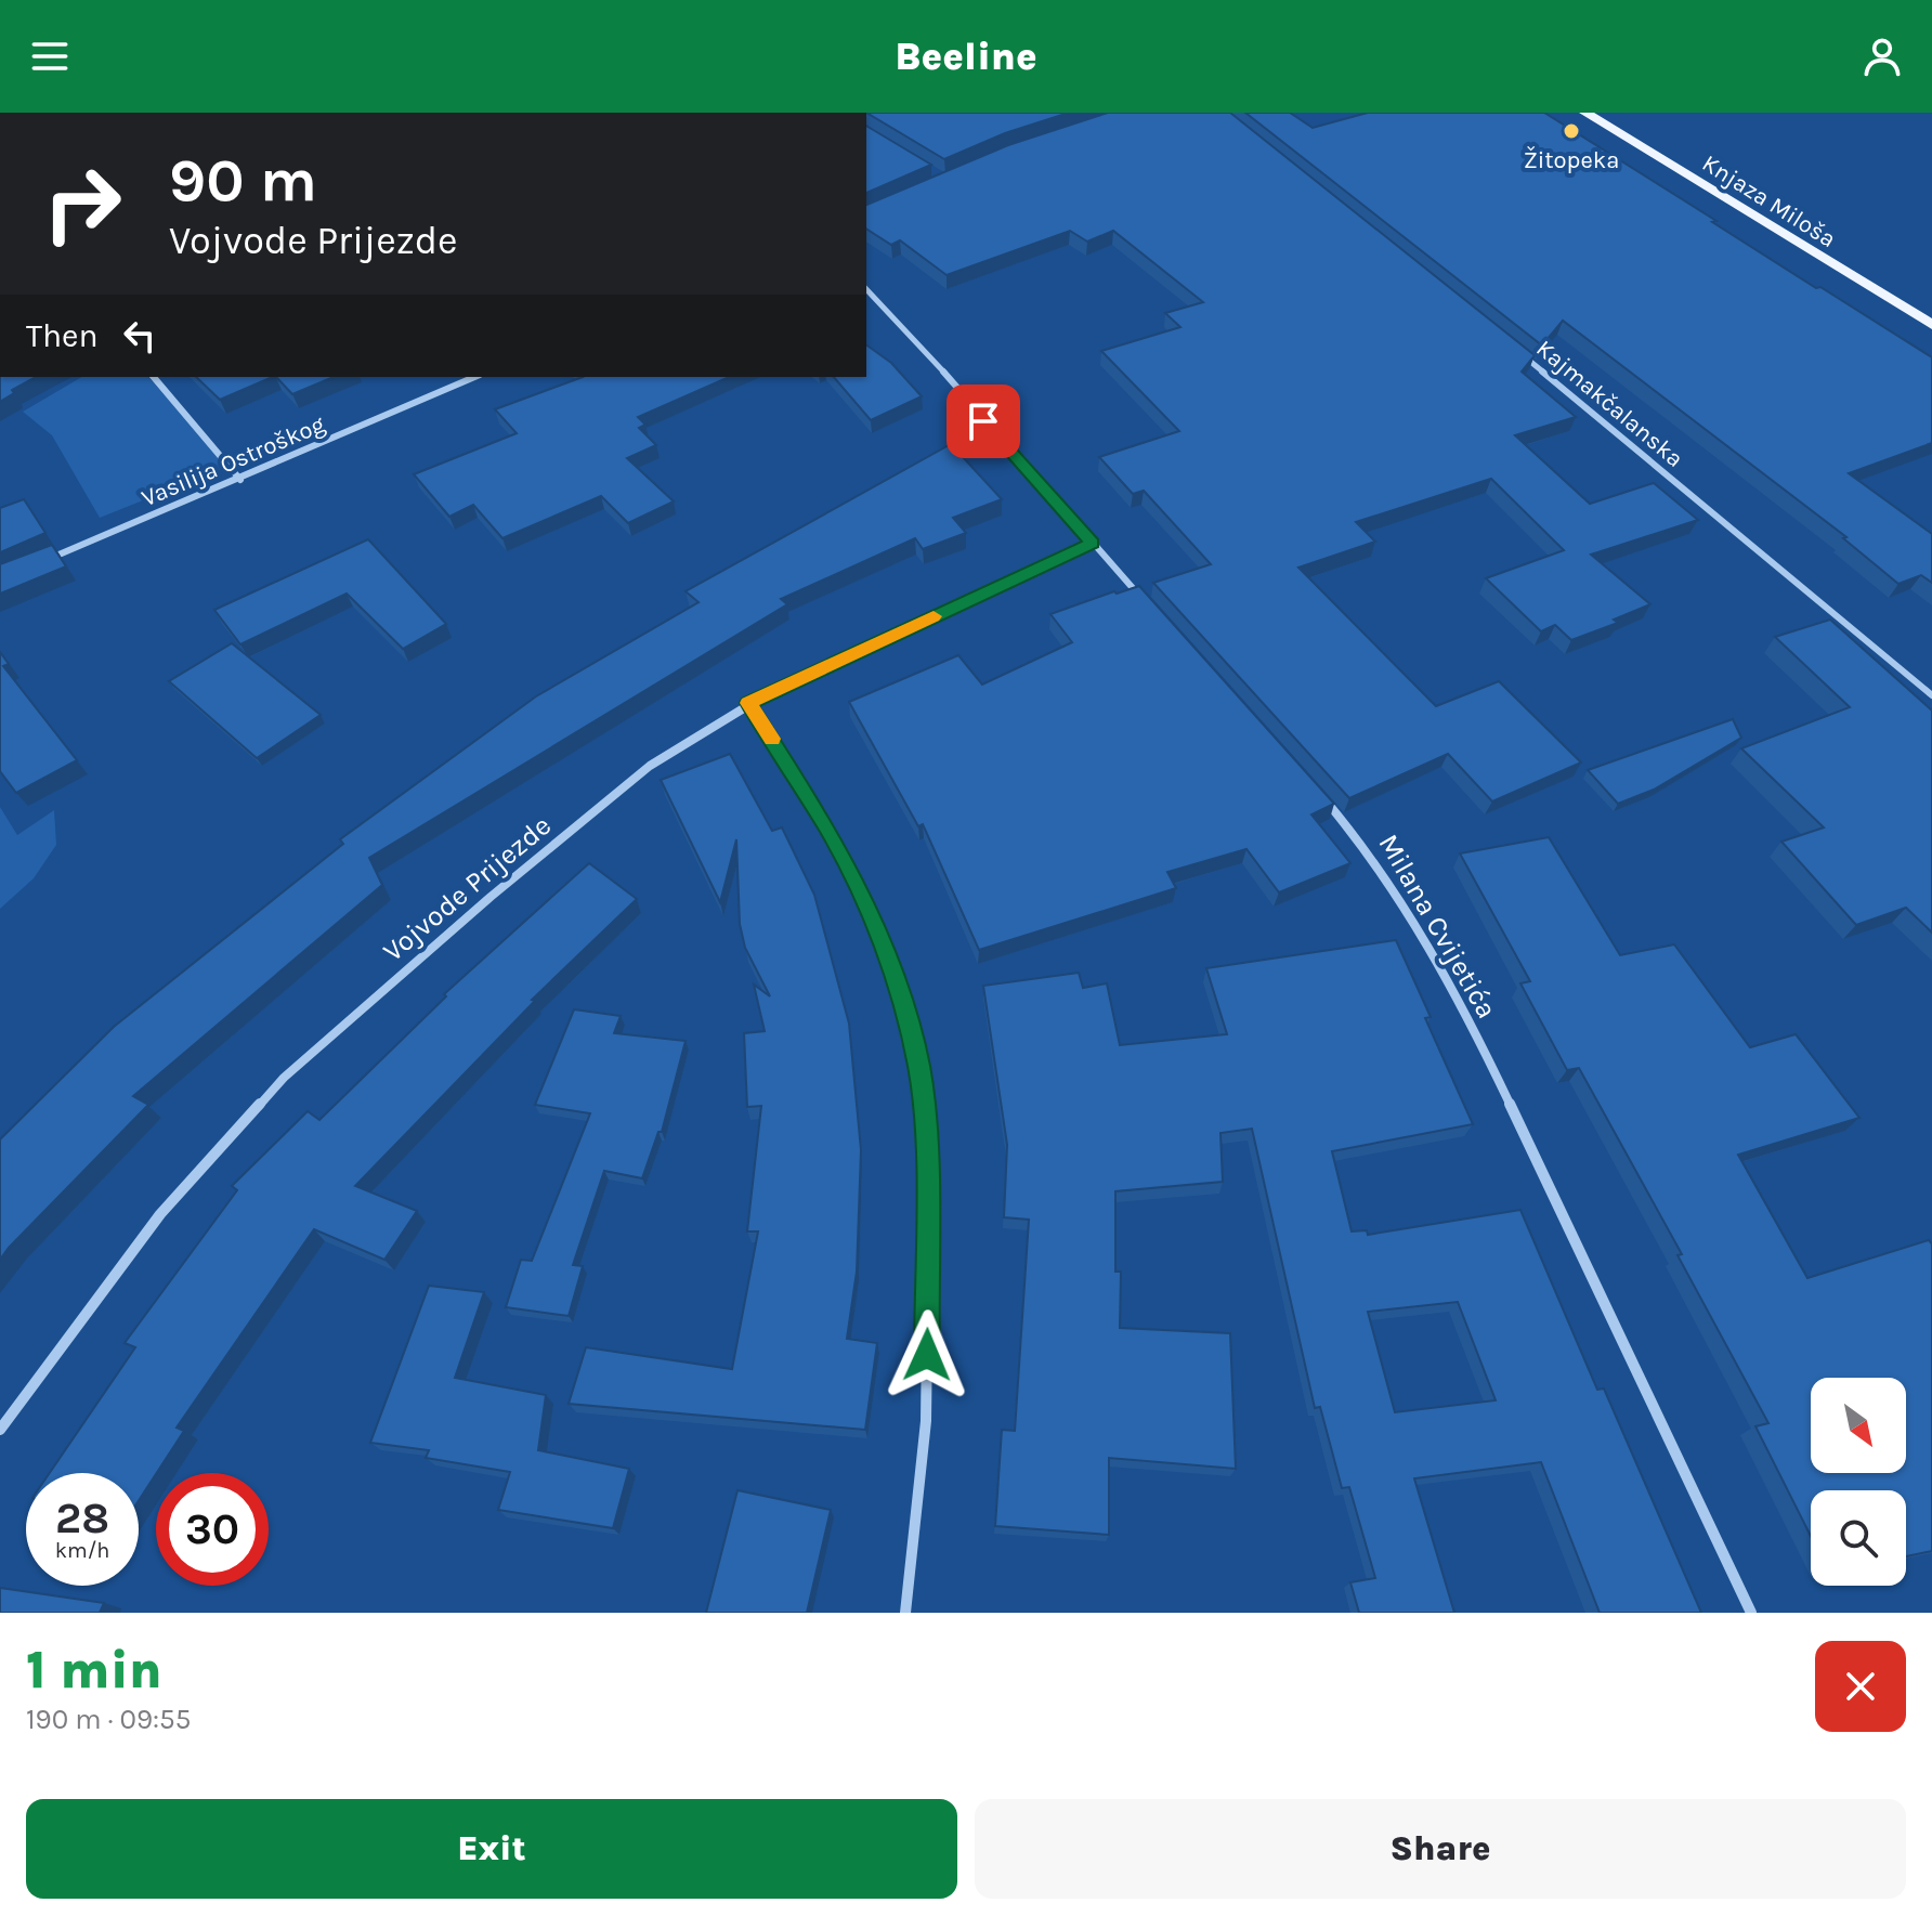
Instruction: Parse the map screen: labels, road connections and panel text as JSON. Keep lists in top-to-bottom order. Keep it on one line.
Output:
{"streets":{"main road":["Knjaza Miloša"],"street":["Kajmakčalanska","Vasilija Ostroškog","Vojvode Prijezde","Milana Cvijetića"]},"places":["Žitopeka"],"north":"bottom right","page":{"header":"Beeline","turn":["90 m","Vojvode Prijezde"],"then":"Then","speed":"28 km/h","limit":"30","heading":["1 min","190 m · 09:55"],"buttons":["Exit","Share"]}}
